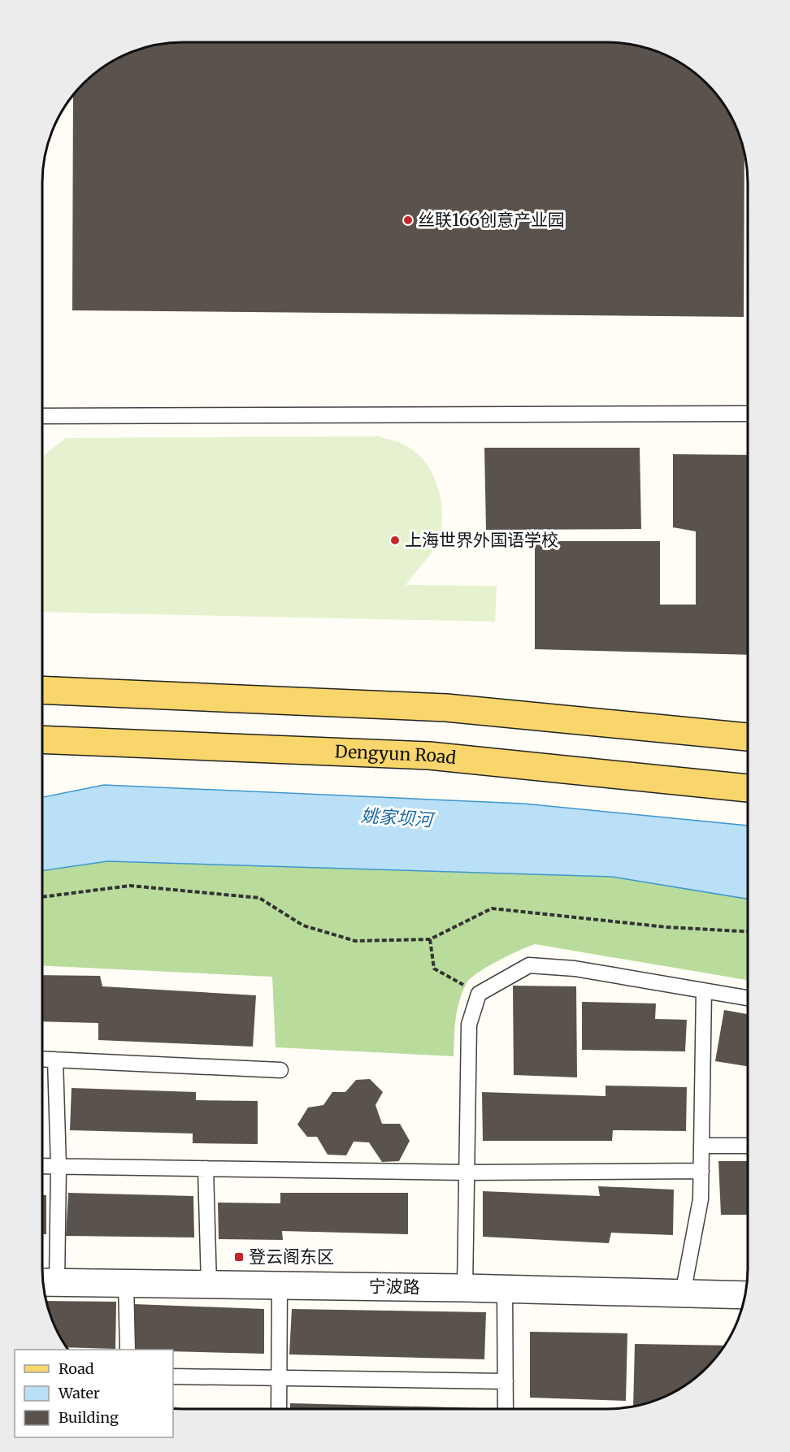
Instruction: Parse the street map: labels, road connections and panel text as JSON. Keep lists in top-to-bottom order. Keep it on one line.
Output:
{"streets":{"main road":["Dengyun Road"],"street":["宁波路"]},"water":["姚家坝河"],"places":{"other":["丝联166创意产业园","上海世界外国语学校"],"transit":["登云阁东区"]},"legend":["Road","Water","Building"]}
